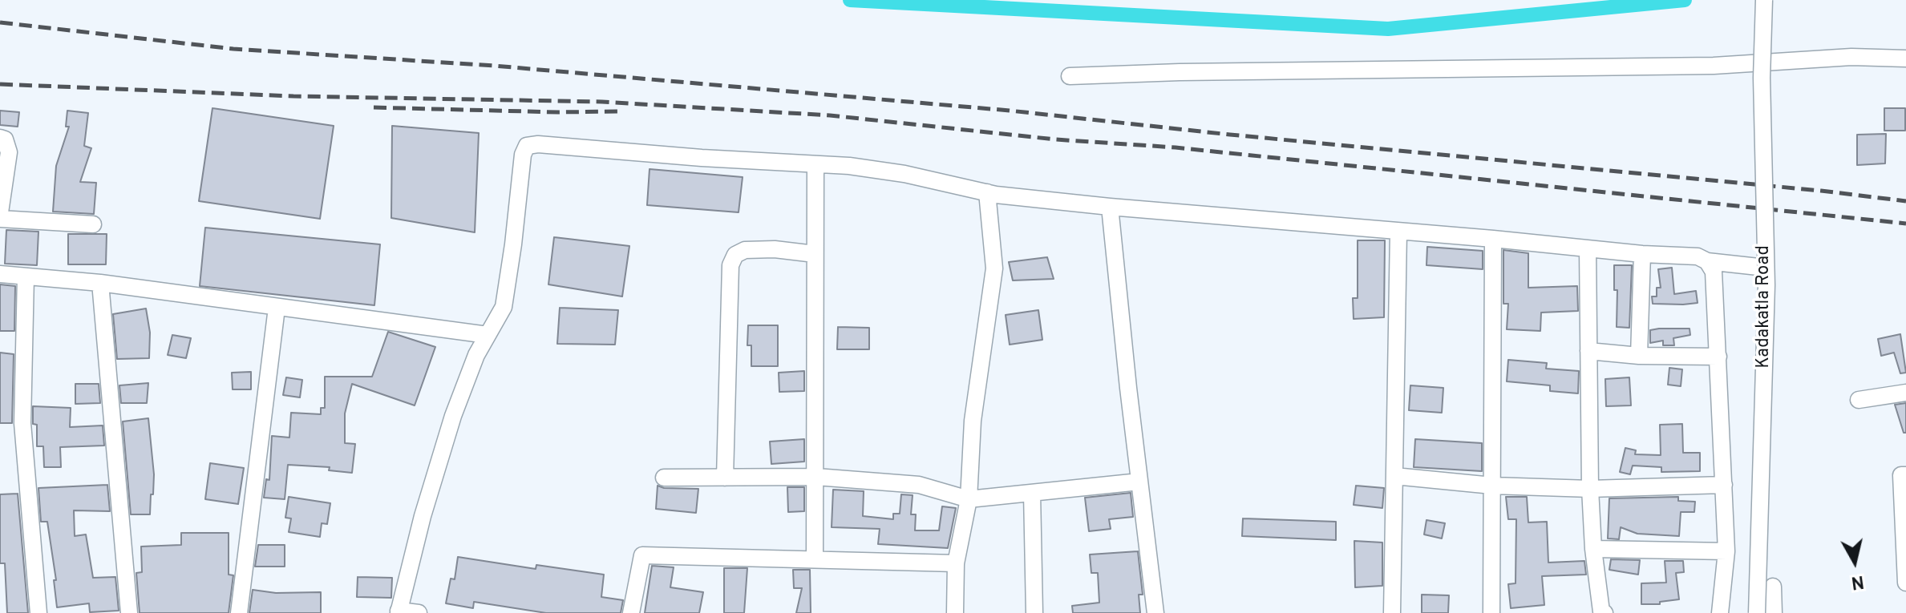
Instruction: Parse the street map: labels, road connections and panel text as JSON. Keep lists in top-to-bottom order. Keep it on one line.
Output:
{"streets":{"street":["Kadakatla Road"]},"north":"bottom"}
